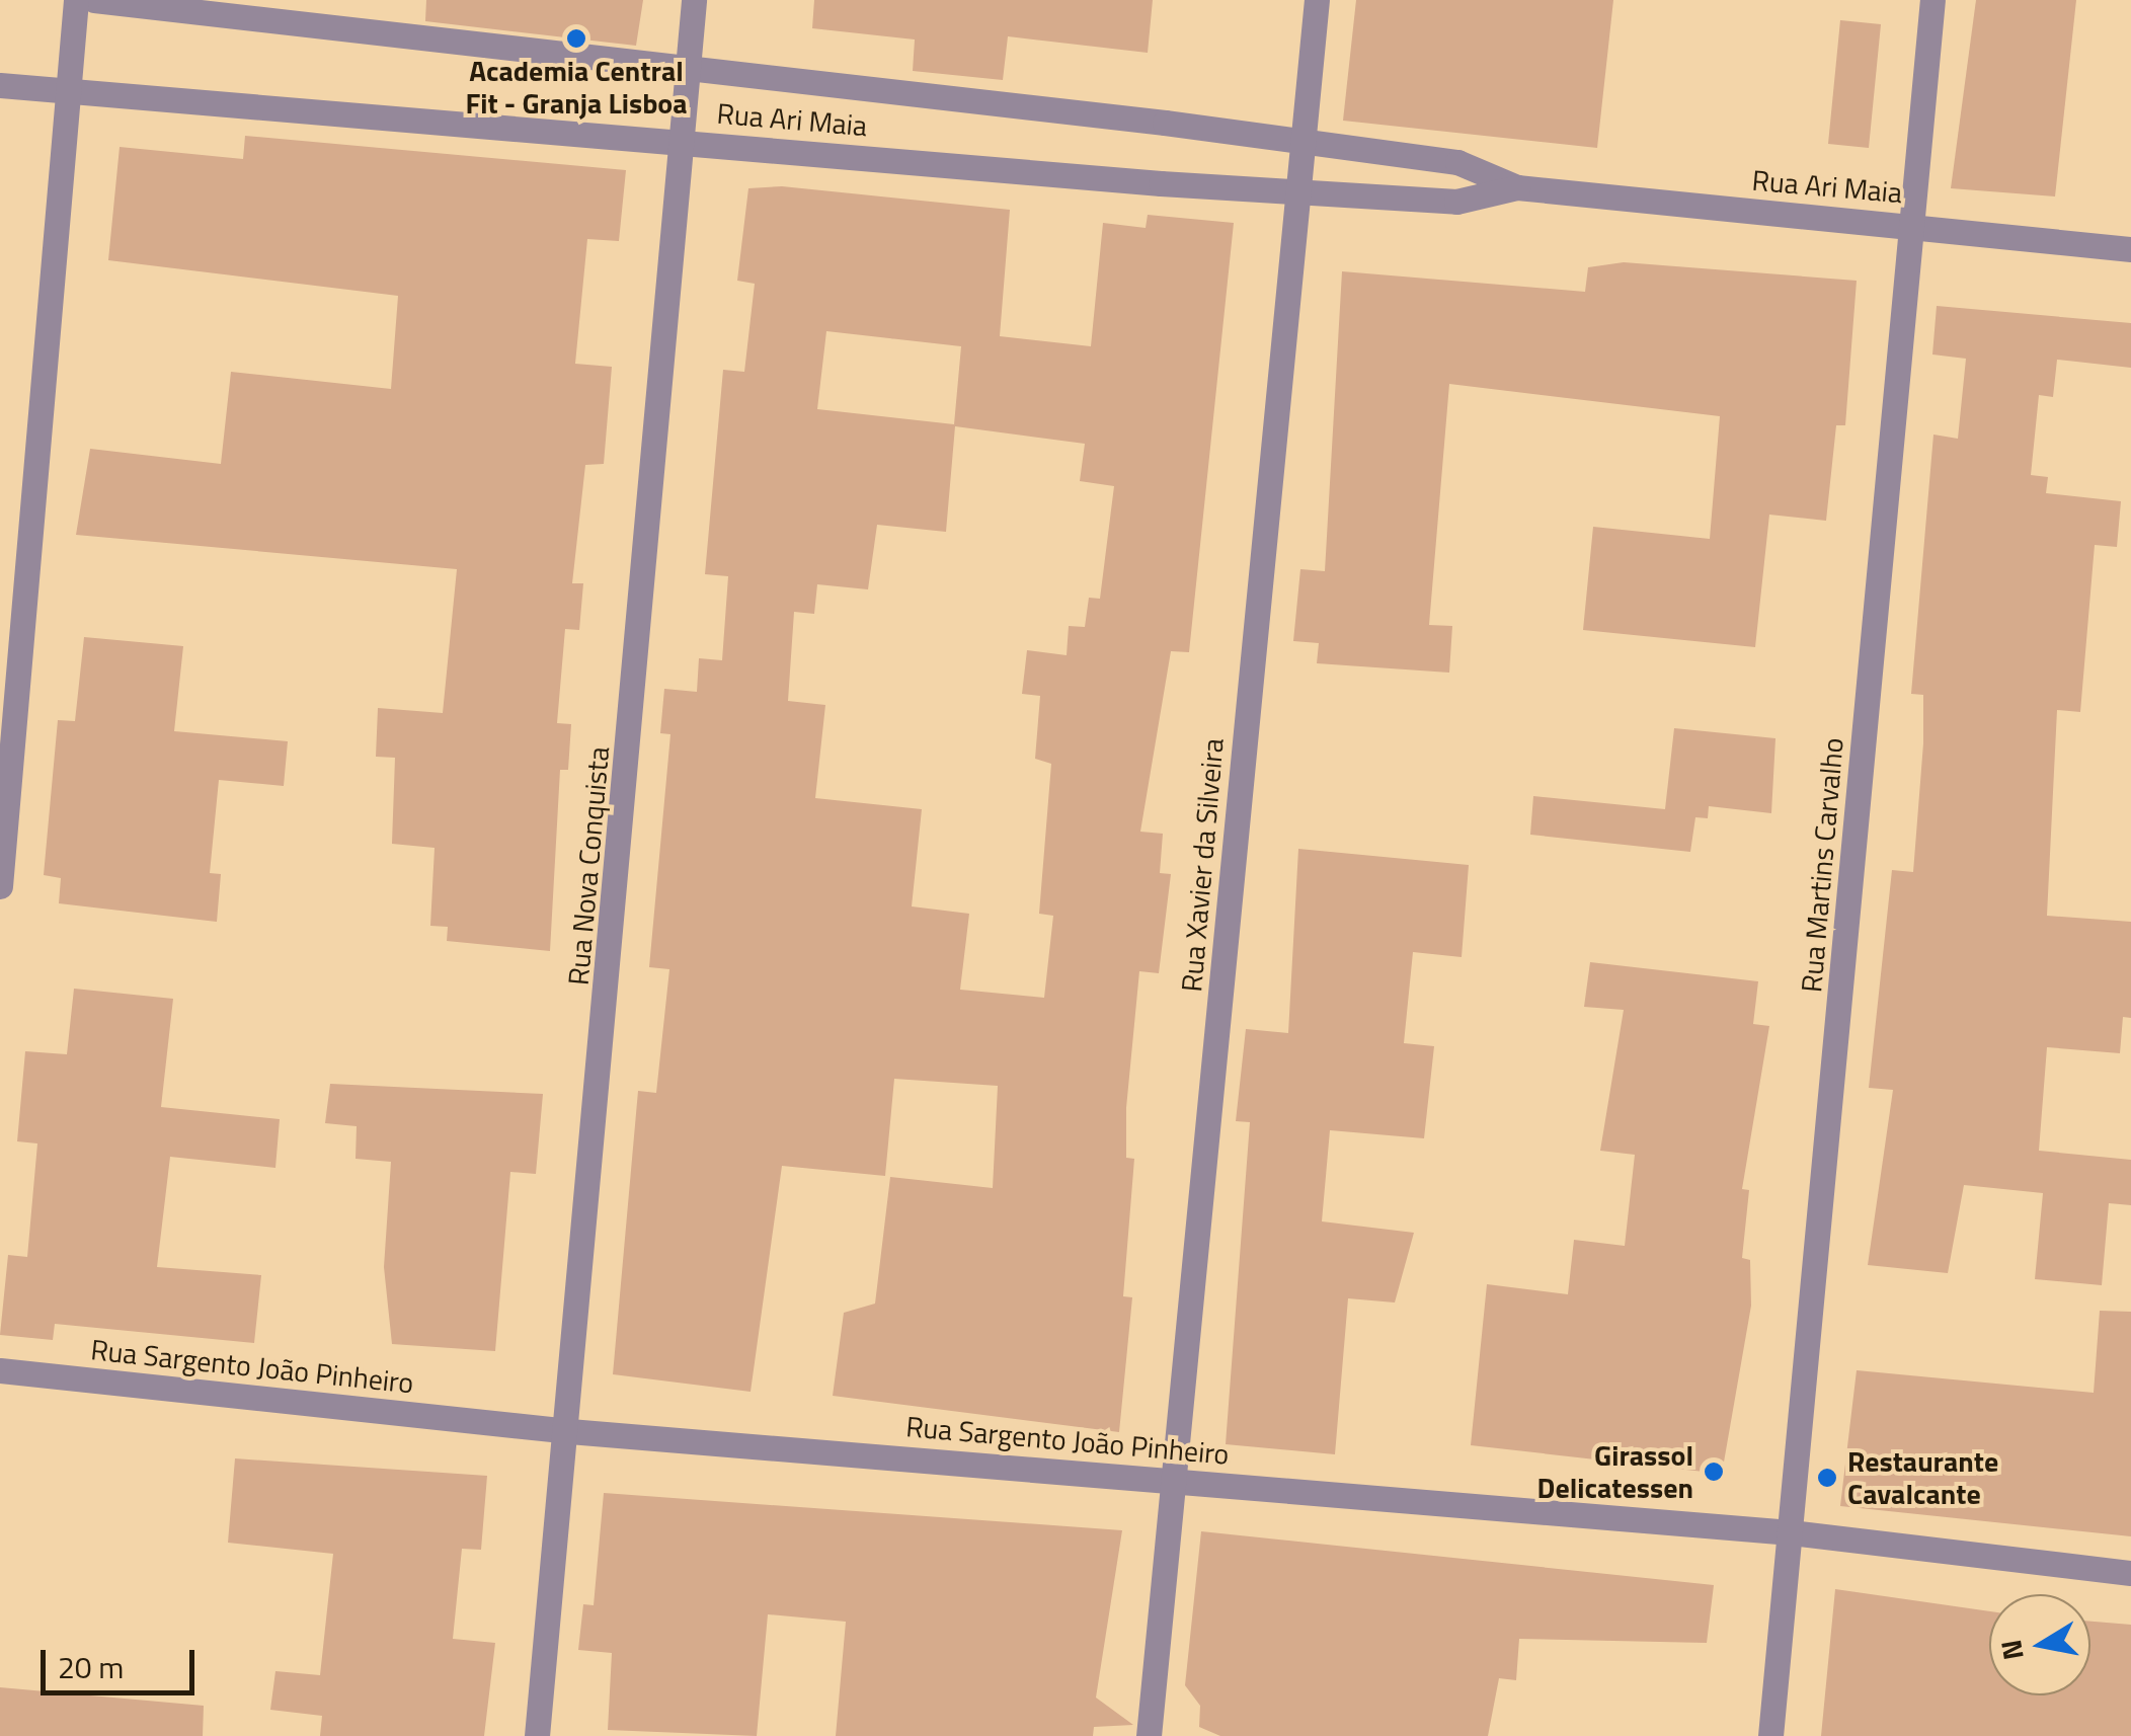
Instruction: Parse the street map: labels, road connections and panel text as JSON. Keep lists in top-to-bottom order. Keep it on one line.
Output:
{"streets":{"street":["Rua Ari Maia","Rua Xavier da Silveira","Rua Martins Carvalho","Rua Nova Conquista","Rua Sargento João Pinheiro"]},"crossings":[["Rua Ari Maia","Rua Xavier da Silveira"],["Rua Ari Maia","Rua Martins Carvalho"],["Rua Ari Maia","Rua Nova Conquista"],["Rua Xavier da Silveira","Rua Sargento João Pinheiro"],["Rua Martins Carvalho","Rua Sargento João Pinheiro"],["Rua Nova Conquista","Rua Sargento João Pinheiro"]],"places":["Academia Central Fit - Granja Lisboa","Girassol Delicatessen","Restaurante Cavalcante"],"scale_bar":"20 m","north":"left"}
